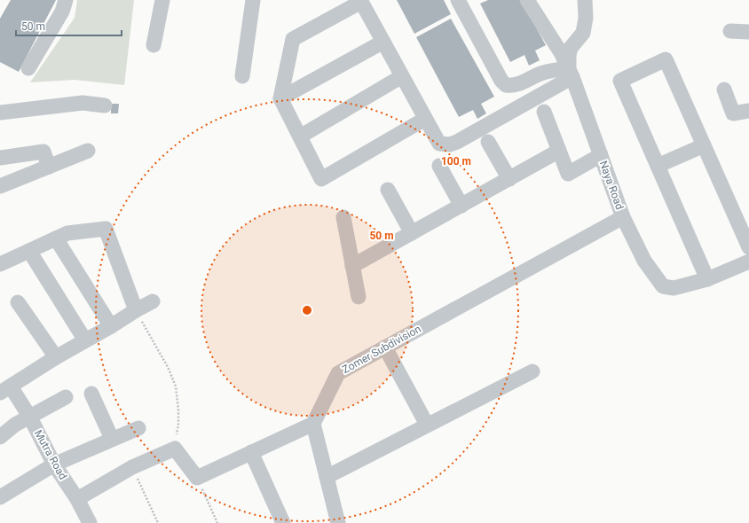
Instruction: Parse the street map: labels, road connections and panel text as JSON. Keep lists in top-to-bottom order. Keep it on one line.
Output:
{"streets":{"street":["Naya Road","Zomer Subdivision","Mutra Road"]},"crossings":[["Naya Road","Zomer Subdivision"]],"scale_bar":"50 m","rings":["100 m","50 m"]}
